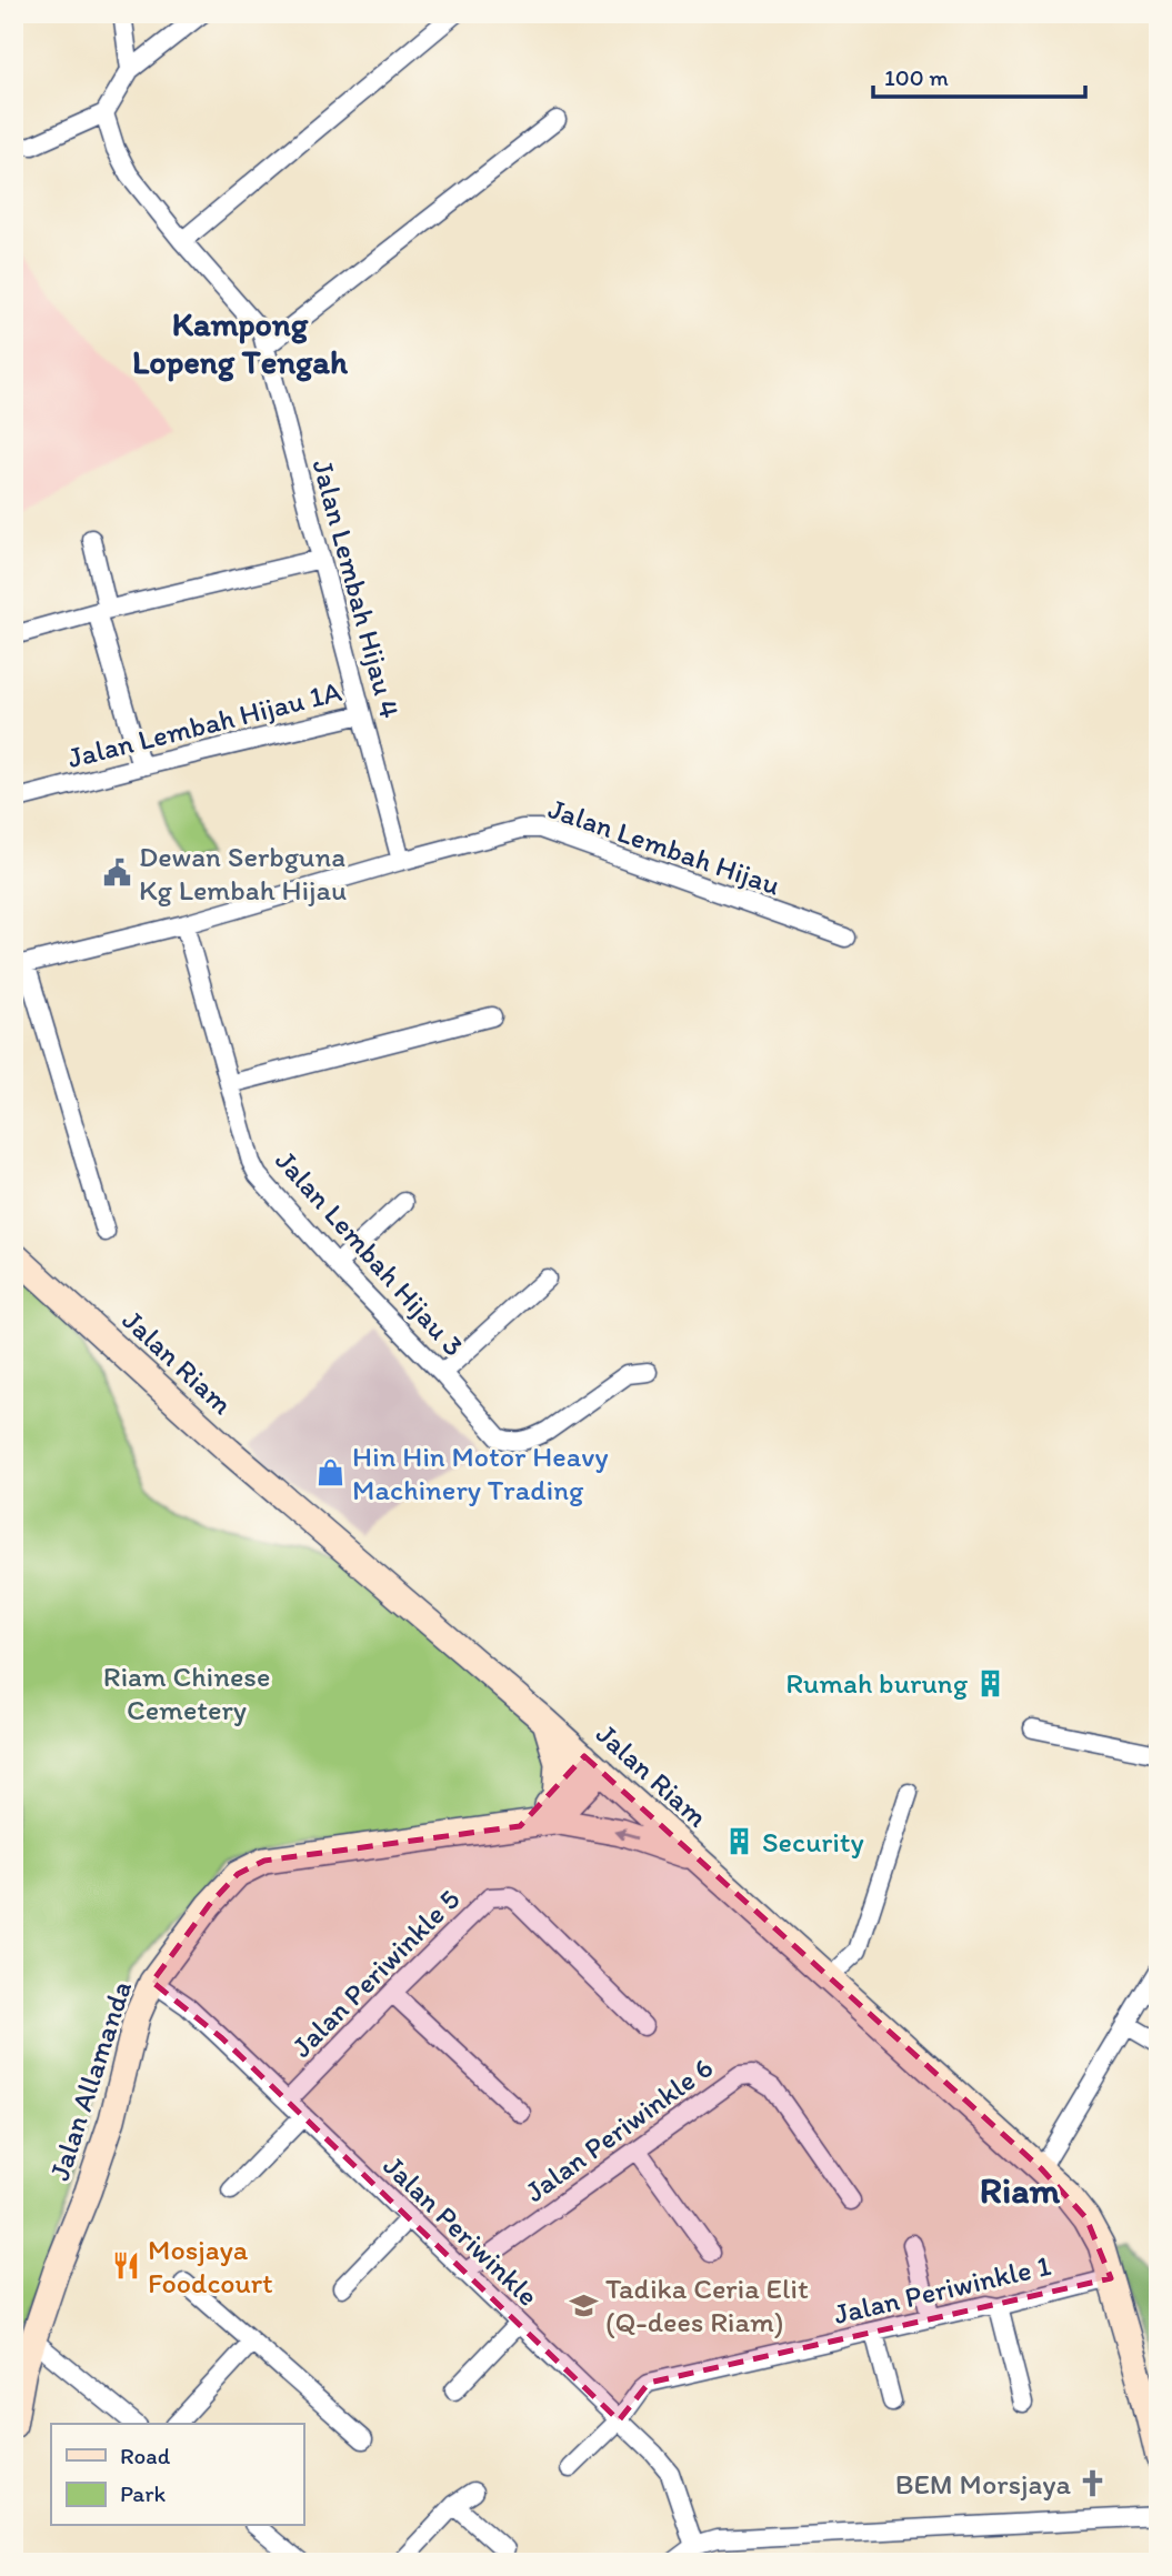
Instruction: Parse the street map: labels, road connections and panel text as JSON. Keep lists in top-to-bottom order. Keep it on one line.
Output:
{"streets":{"main road":["Jalan Riam","Jalan Allamanda"],"street":["Jalan Lembah Hijau 4","Jalan Lembah Hijau 1A","Jalan Lembah Hijau","Jalan Lembah Hijau 3","Jalan Periwinkle 5","Jalan Periwinkle 6","Jalan Periwinkle","Jalan Periwinkle 1"]},"crossings":[["Jalan Lembah Hijau 4","Jalan Lembah Hijau 1A"],["Jalan Lembah Hijau 4","Jalan Lembah Hijau"],["Jalan Lembah Hijau","Jalan Lembah Hijau 3"],["Jalan Riam","Jalan Allamanda"],["Jalan Riam","Jalan Periwinkle 1"],["Jalan Periwinkle 5","Jalan Periwinkle"],["Jalan Allamanda","Jalan Periwinkle"],["Jalan Periwinkle 6","Jalan Periwinkle"],["Jalan Periwinkle","Jalan Periwinkle 1"]],"districts":["Kampong Lopeng Tengah","Riam"],"parks":["Riam Chinese Cemetery"],"places":{"public building":["Dewan Serbguna Kg Lembah Hijau"],"shop":["Hin Hin Motor Heavy Machinery Trading"],"building":["Rumah burung","Security"],"restaurant":["Mosjaya Foodcourt"],"school or university":["Tadika Ceria Elit (Q-dees Riam)"],"church":["BEM Morsjaya"]},"legend":["Road","Park"],"scale_bar":"100 m"}
